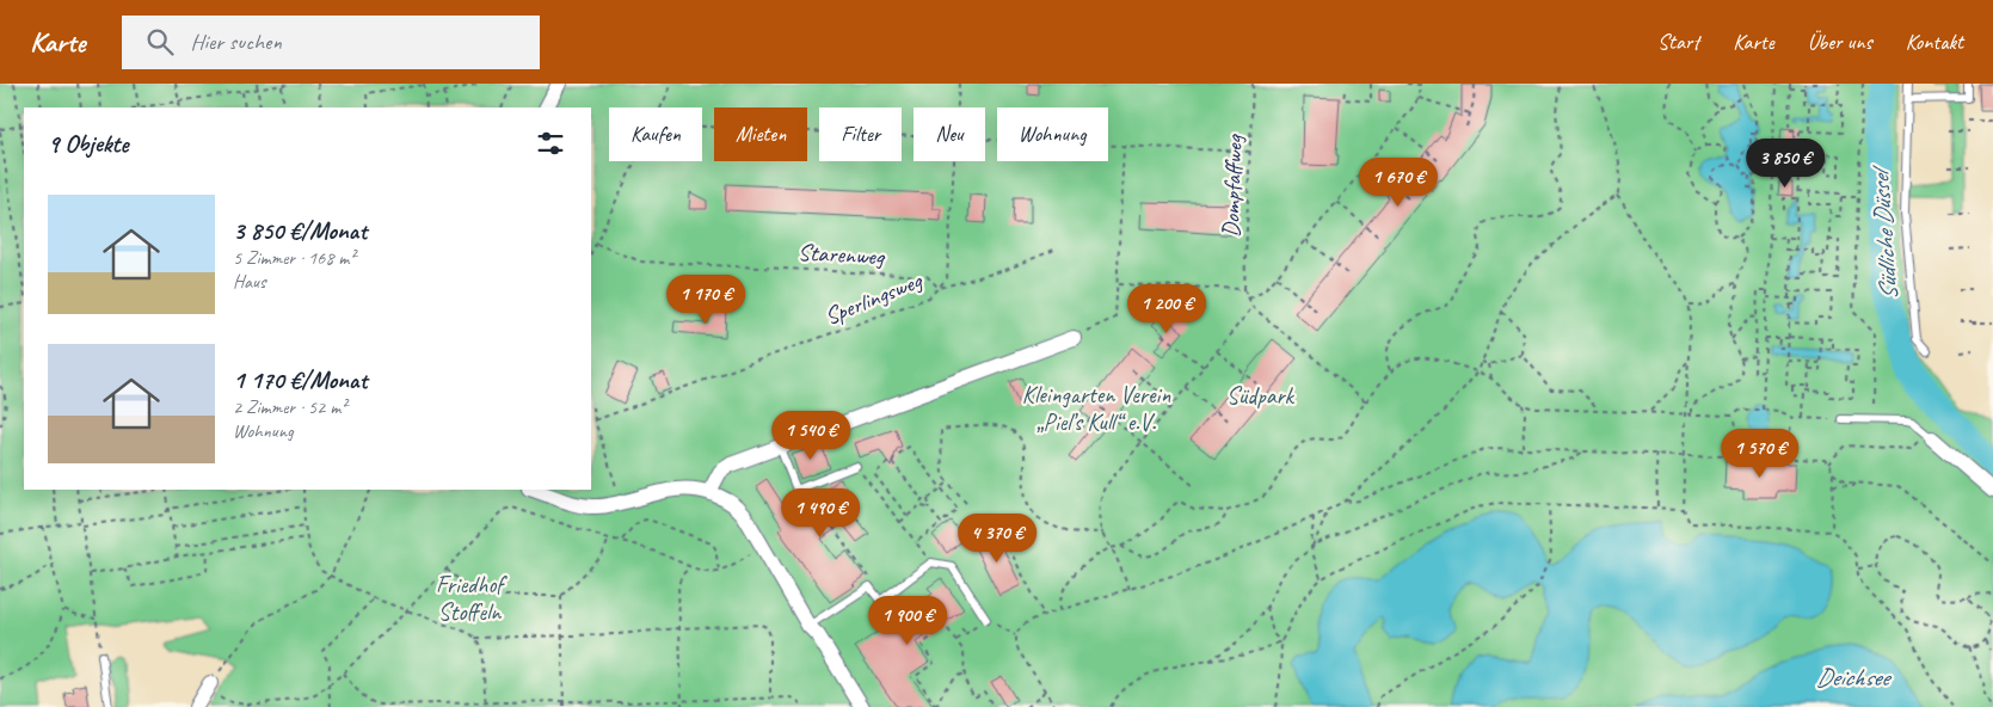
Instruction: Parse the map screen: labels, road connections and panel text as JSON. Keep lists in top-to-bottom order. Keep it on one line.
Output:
{"streets":{"path":["Dompfaffweg","Starenweg","Sperlingsweg"]},"crossings":[["Starenweg","Sperlingsweg"]],"water":["Südliche Düssel","Deichsee"],"parks":["Kleingarten Verein „Piel’s Kull“ e.V.","Südpark","Friedhof Stoffeln"],"page":{"header":"Karte","search":"Hier suchen","nav":["Start","Karte","Über uns","Kontakt"],"chip":["Kaufen","Mieten","Filter","Neu","Wohnung"],"heading":"9 Objekte","price":["3 850 €","1 670 €","1 170 €","1 200 €","1 540 €","1 570 €","1 490 €","4 370 €","1 900 €"],"list":[{"name":"3 850 €/Monat","note":"5 Zimmer · 168 m² · Haus"},{"name":"1 170 €/Monat","note":"2 Zimmer · 52 m² · Wohnung"}]}}
